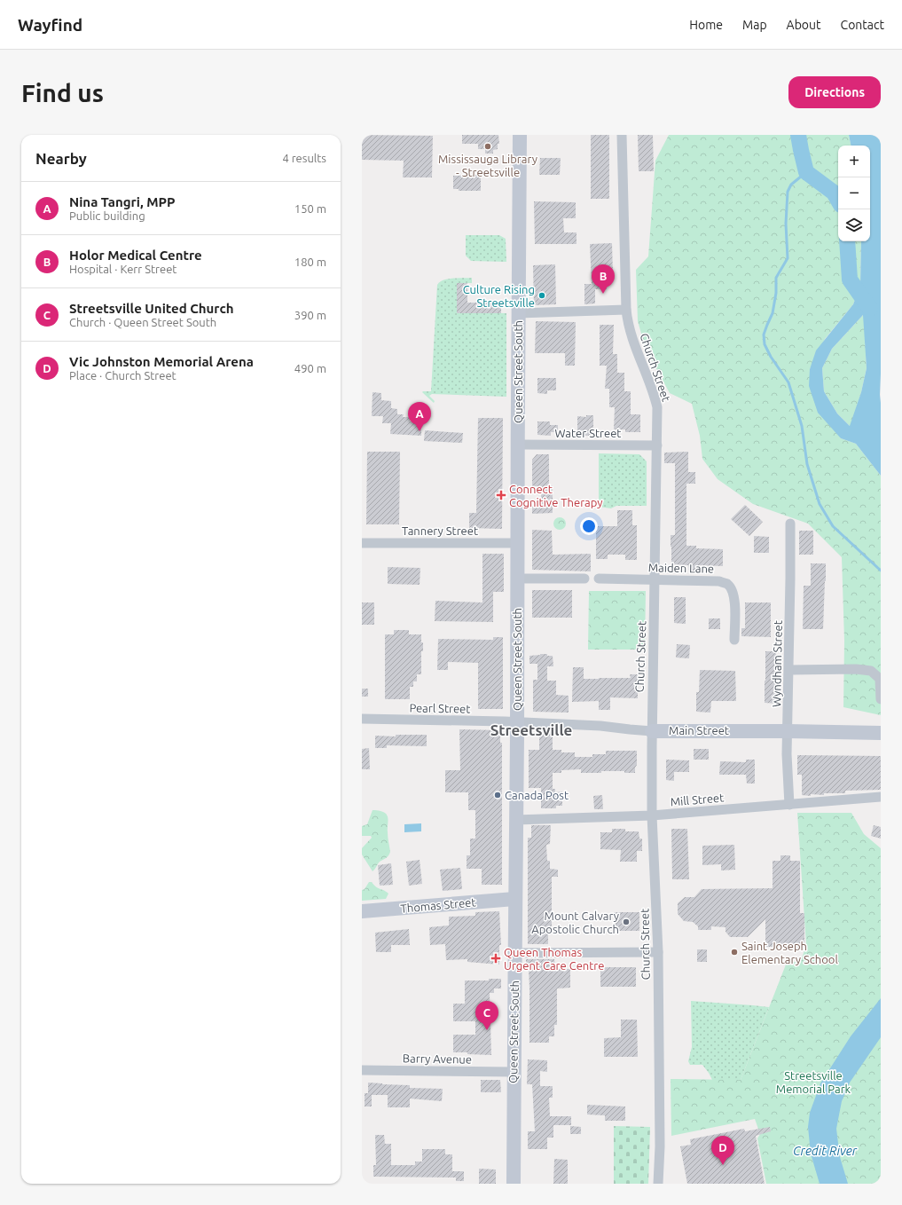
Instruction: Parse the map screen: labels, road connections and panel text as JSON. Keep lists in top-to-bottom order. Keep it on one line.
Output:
{"streets":{"main road":["Queen Street South","Main Street","Thomas Street"],"street":["Church Street","Water Street","Tannery Street","Maiden Lane","Wyndham Street","Pearl Street","Mill Street","Barry Avenue"]},"crossings":[["Church Street","Water Street"],["Church Street","Maiden Lane"],["Church Street","Main Street"],["Church Street","Mill Street"],["Queen Street South","Water Street"],["Queen Street South","Tannery Street"],["Queen Street South","Pearl Street"],["Queen Street South","Main Street"],["Queen Street South","Mill Street"],["Queen Street South","Thomas Street"],["Queen Street South","Barry Avenue"],["Wyndham Street","Main Street"],["Wyndham Street","Mill Street"],["Pearl Street","Main Street"]],"districts":["Streetsville"],"water":["Credit River"],"parks":["Streetsville Memorial Park"],"places":{"other":["Mississauga Library - Streetsville","Culture Rising Streetsville","Canada Post","Mount Calvary Apostolic Church","Saint Joseph Elementary School"],"health":["Connect Cognitive Therapy","Queen Thomas Urgent Care Centre"]},"page":{"header":"Wayfind","nav":["Home","Map","About","Contact"],"buttons":"Directions","title":"Find us","heading":["Nearby","4 results"],"map_buttons":["+","−"],"list":[{"mark":"A","name":"Nina Tangri, MPP","note":"Public building","value":"150 m"},{"mark":"B","name":"Holor Medical Centre","note":"Hospital · Kerr Street","value":"180 m"},{"mark":"C","name":"Streetsville United Church","note":"Church · Queen Street South","value":"390 m"},{"mark":"D","name":"Vic Johnston Memorial Arena","note":"Place · Church Street","value":"490 m"}],"pins":["B","A","C","D"]}}
